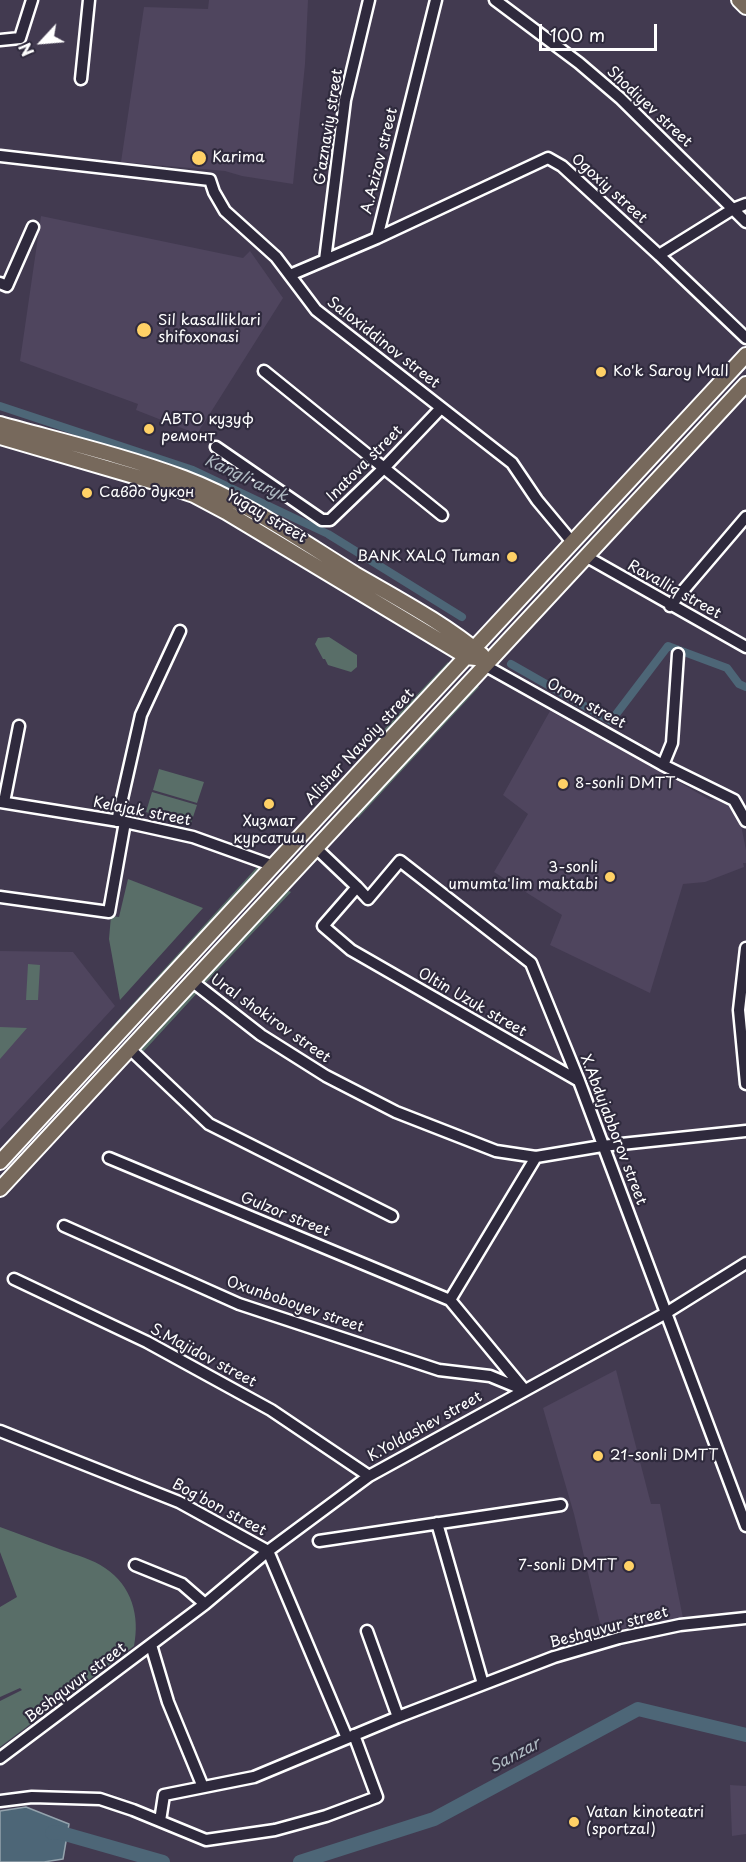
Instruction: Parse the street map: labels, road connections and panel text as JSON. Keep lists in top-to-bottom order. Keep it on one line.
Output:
{"streets":{"main road":["Yugay street","Alisher Navoiy street"],"street":["Shodiyev street","G'aznaviy street","A.Azizov street","Ogoxiy street","Saloxiddinov street","Inatova street","Ravalliq street","Orom street","Kelajak street","Oltin Uzuk street","Ural shokirov street","X.Abdujabborov street","Gulzor street","Oxunboboyev street","S.Majidov street","K.Yoldashev street","Bog'bon street","Beshquvur street"]},"crossings":[["G'aznaviy street","A.Azizov street"],["A.Azizov street","Ogoxiy street"],["A.Azizov street","Saloxiddinov street"],["Saloxiddinov street","Inatova street"],["Saloxiddinov street","Alisher Navoiy street"],["Yugay street","Orom street"],["Yugay street","Alisher Navoiy street"],["Ravalliq street","Alisher Navoiy street"],["Orom street","Alisher Navoiy street"],["Alisher Navoiy street","Kelajak street"],["Alisher Navoiy street","Ural shokirov street"],["Oltin Uzuk street","X.Abdujabborov street"],["Ural shokirov street","X.Abdujabborov street"],["X.Abdujabborov street","K.Yoldashev street"],["Gulzor street","Oxunboboyev street"],["Gulzor street","K.Yoldashev street"],["Oxunboboyev street","K.Yoldashev street"],["S.Majidov street","K.Yoldashev street"],["K.Yoldashev street","Bog'bon street"],["K.Yoldashev street","Beshquvur street"],["Bog'bon street","Beshquvur street"]],"water":["Kangli aryk","Sanzar"],"places":["Karima","Sil kasalliklari shifoxonasi","Ko'k Saroy Mall","АВТО кузуф ремонт","Cавдо дукон","BANK XALQ Tuman","8-sonli DMTT","Хизмат курсатиш","3-sonli umumta'lim maktabi","21-sonli DMTT","7-sonli DMTT","Vatan kinoteatri (sportzal)"],"scale_bar":"100 m","north":"bottom left"}
